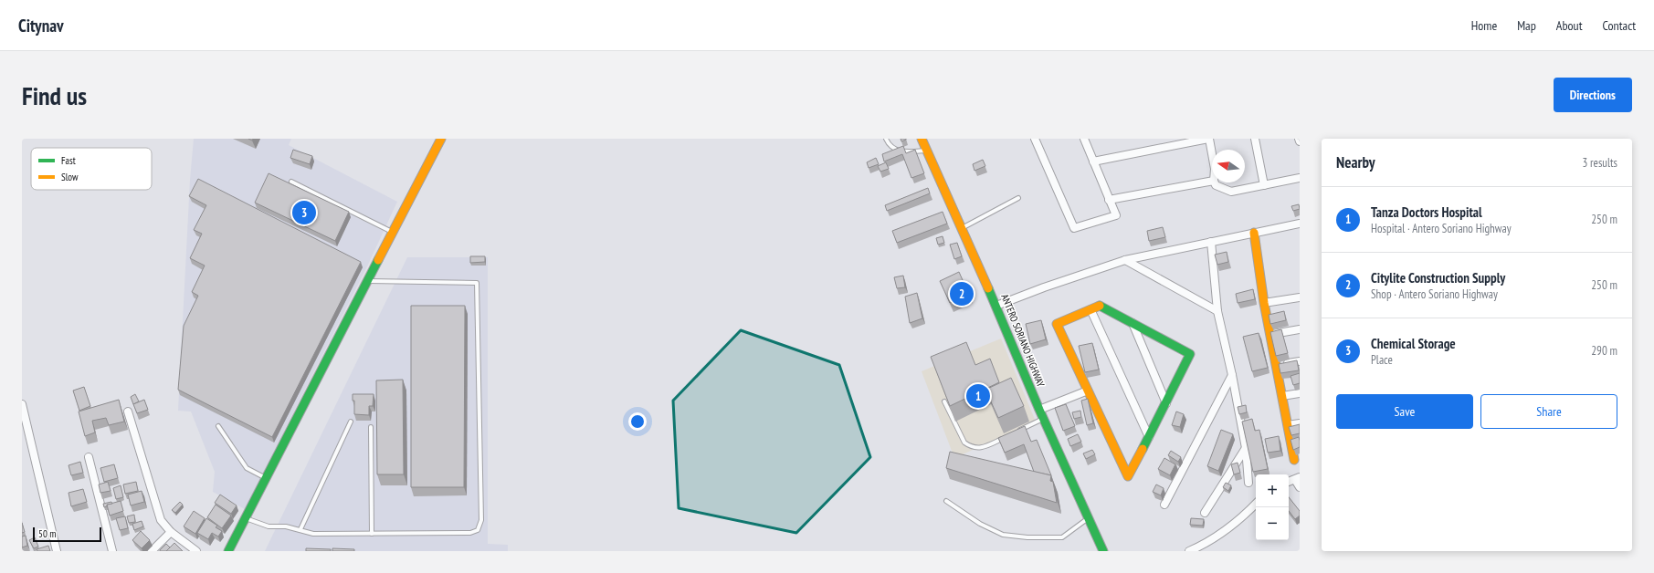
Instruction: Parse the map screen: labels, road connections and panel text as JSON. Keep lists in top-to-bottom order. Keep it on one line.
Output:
{"streets":{"street":["ANTERO SORIANO HIGHWAY"]},"legend":["Fast","Slow"],"scale_bar":"50 m","north":"left","page":{"header":"Citynav","nav":["Home","Map","About","Contact"],"buttons":["Directions",["Save","Share"]],"title":"Find us","heading":["Nearby","3 results"],"list":[{"mark":"1","name":"Tanza Doctors Hospital","note":"Hospital · Antero Soriano Highway","value":"250 m"},{"mark":"2","name":"Citylite Construction Supply","note":"Shop · Antero Soriano Highway","value":"250 m"},{"mark":"3","name":"Chemical Storage","note":"Place","value":"290 m"}],"pins":["3","2","1"],"map_buttons":["+","−"],"scale":"50 m"}}
